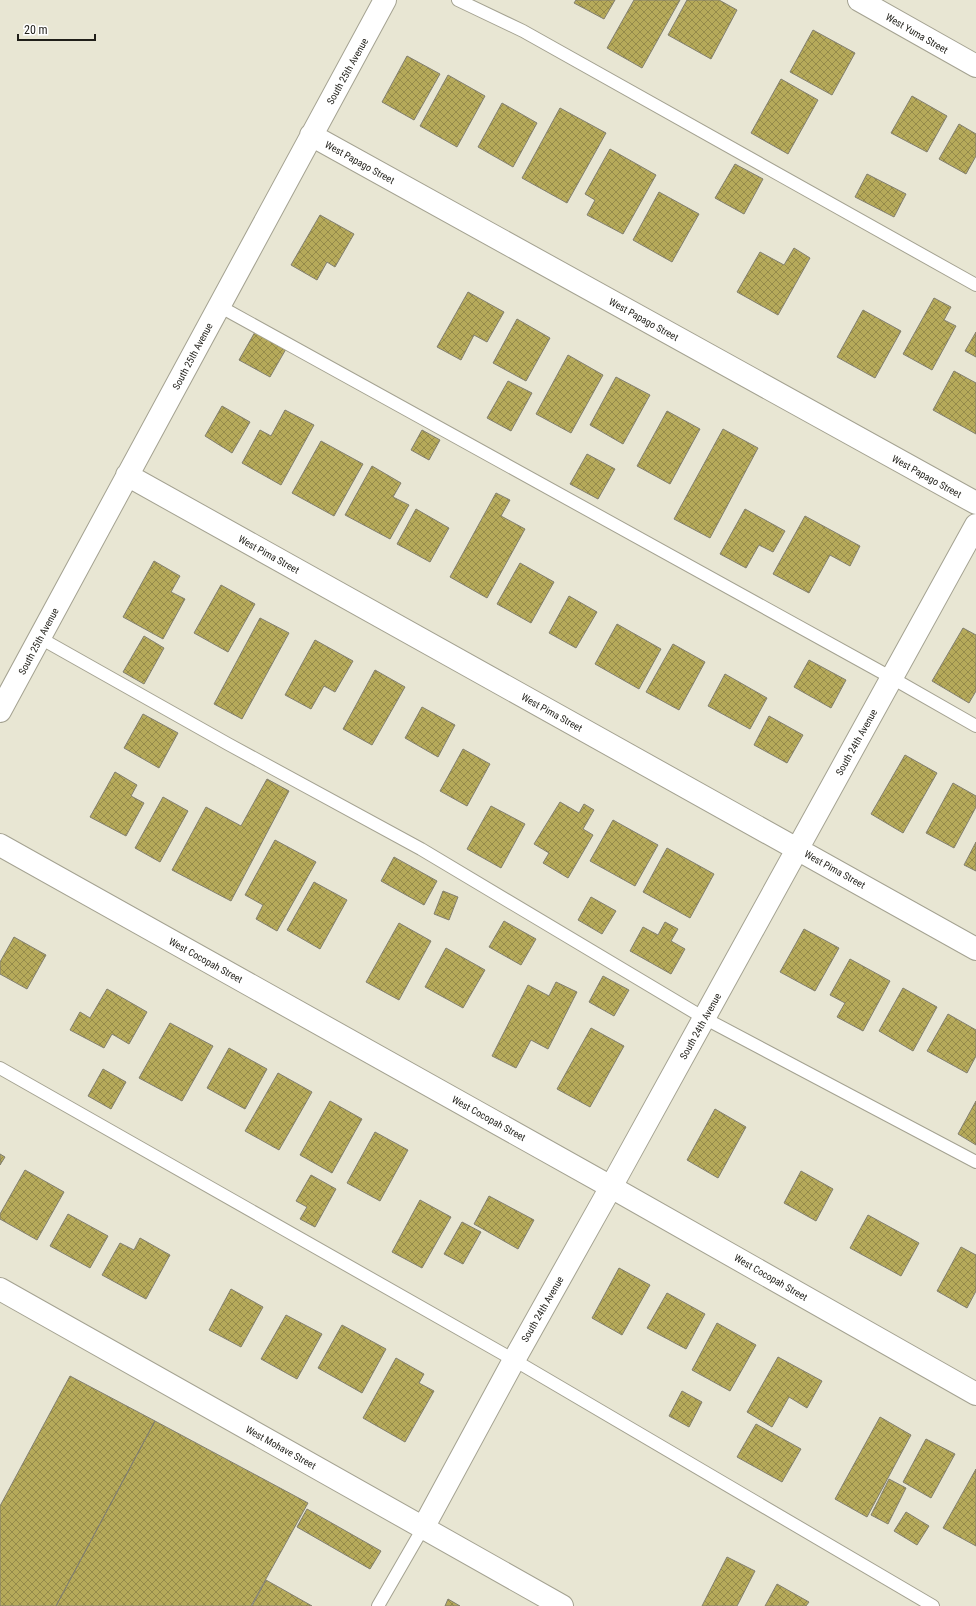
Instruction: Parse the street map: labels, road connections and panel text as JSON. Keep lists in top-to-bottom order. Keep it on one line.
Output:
{"streets":{"street":["West Yuma Street","South 25th Avenue","West Papago Street","West Pima Street","South 24th Avenue","West Cocopah Street","West Mohave Street"]},"crossings":[["South 25th Avenue","West Papago Street"],["South 25th Avenue","West Pima Street"],["West Pima Street","South 24th Avenue"],["South 24th Avenue","West Cocopah Street"],["South 24th Avenue","West Mohave Street"]],"scale_bar":"20 m"}
